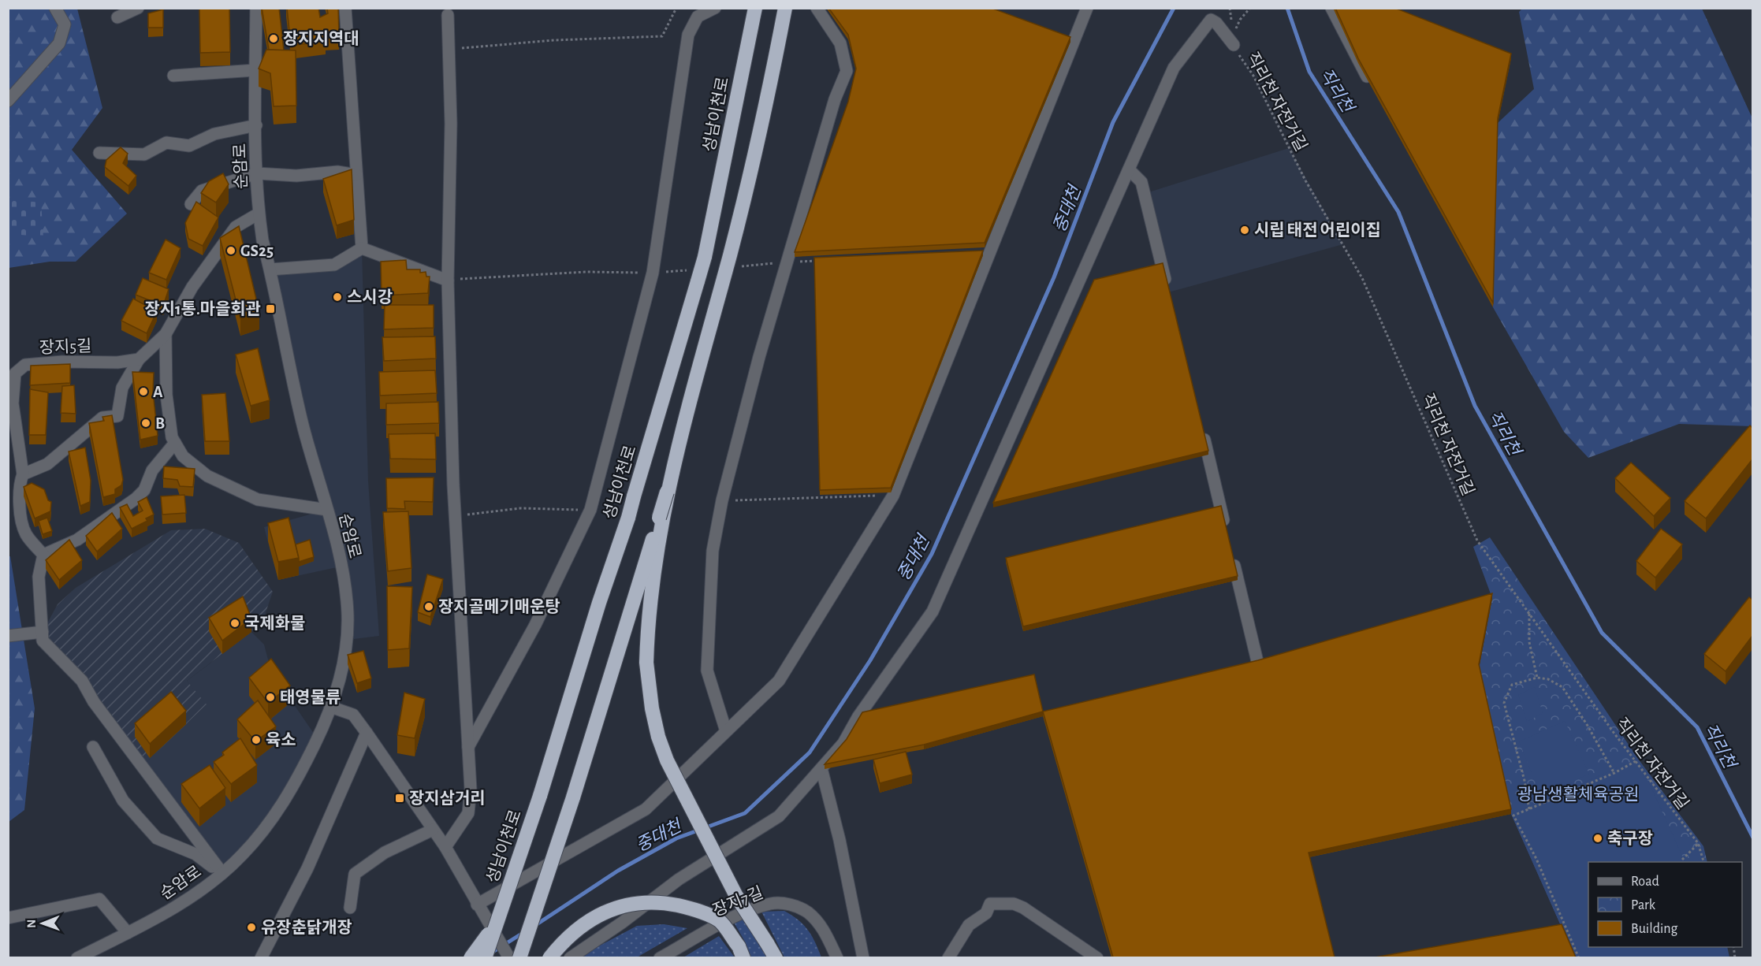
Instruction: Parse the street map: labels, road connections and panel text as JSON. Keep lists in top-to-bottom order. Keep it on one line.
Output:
{"streets":{"highway":["성남이천로"],"street":["순암로","장지5길","장지7길"],"path":["직리천 자전거길"]},"water":["직리천","중대천"],"parks":["광남생활체육공원"],"places":{"other":["장지지역대","시립 태전 어린이집","GS25","스시강","A","B","장지골메기매운탕","국제화물","태영물류","육소","축구장","유장춘닭개장"],"transit":["장지1통.마을회관","장지삼거리"]},"legend":["Road","Park","Building"],"north":"left"}
